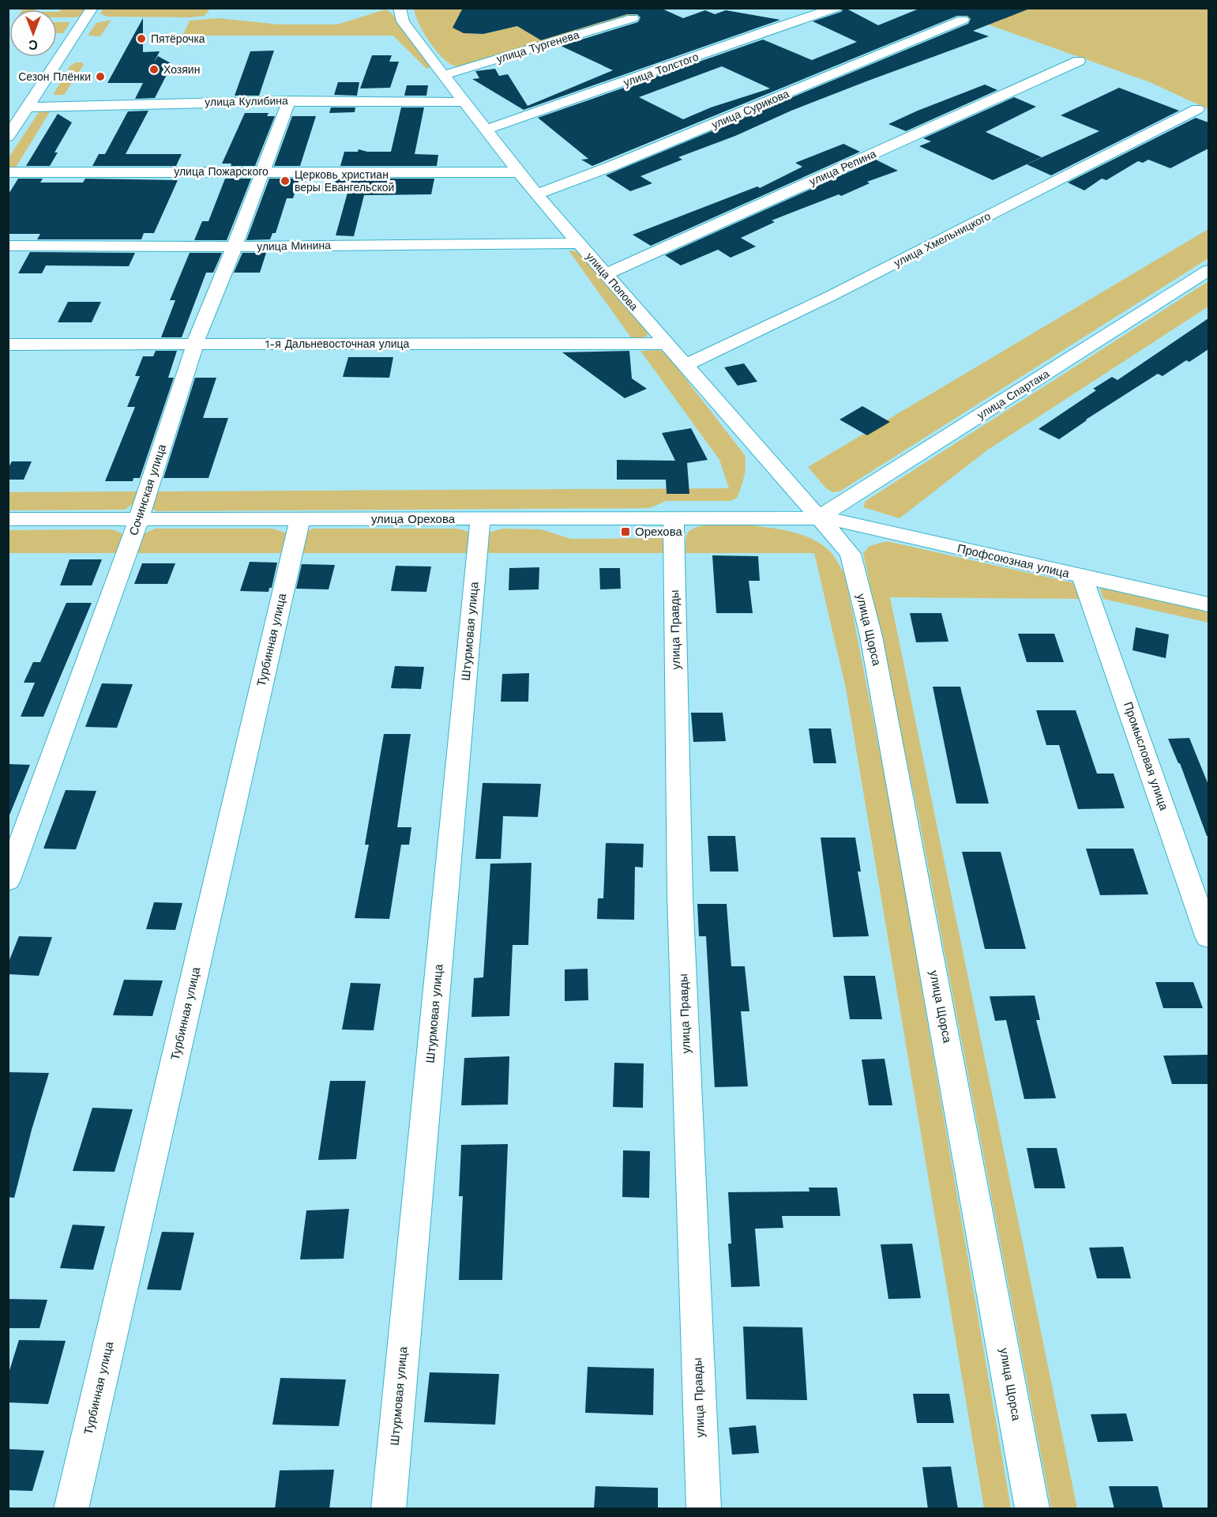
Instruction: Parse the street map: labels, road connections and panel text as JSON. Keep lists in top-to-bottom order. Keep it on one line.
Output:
{"streets":{"street":["улица Тургенева","улица Толстого","улица Кулибина","улица Сурикова","улица Репина","улица Пожарского","улица Хмельницкого","улица Минина","улица Попова","1-я Дальневосточная улица","улица Спартака","Сочинская улица","улица Орехова","Профсоюзная улица","улица Правды","улица Щорса","Штурмовая улица","Турбинная улица","Промысловая улица"]},"crossings":[["улица Тургенева","улица Попова"],["улица Толстого","улица Попова"],["улица Кулибина","улица Попова"],["улица Кулибина","Сочинская улица"],["улица Сурикова","улица Попова"],["улица Репина","улица Попова"],["улица Пожарского","улица Попова"],["улица Пожарского","Сочинская улица"],["улица Хмельницкого","улица Попова"],["улица Минина","улица Попова"],["улица Минина","Сочинская улица"],["улица Попова","1-я Дальневосточная улица"],["улица Попова","улица Спартака"],["улица Попова","улица Орехова"],["улица Попова","Профсоюзная улица"],["улица Попова","улица Щорса"],["1-я Дальневосточная улица","Сочинская улица"],["улица Спартака","улица Орехова"],["улица Спартака","Профсоюзная улица"],["улица Спартака","улица Щорса"],["Сочинская улица","улица Орехова"],["улица Орехова","Профсоюзная улица"],["улица Орехова","улица Правды"],["улица Орехова","улица Щорса"],["улица Орехова","Штурмовая улица"],["улица Орехова","Турбинная улица"],["Профсоюзная улица","улица Щорса"],["Профсоюзная улица","Промысловая улица"]],"places":{"other":["Пятёрочка","Хозяин","Сезон Плёнки","Церковь христиан веры Евангельской"],"transit":["Орехова"]},"north":"bottom"}
